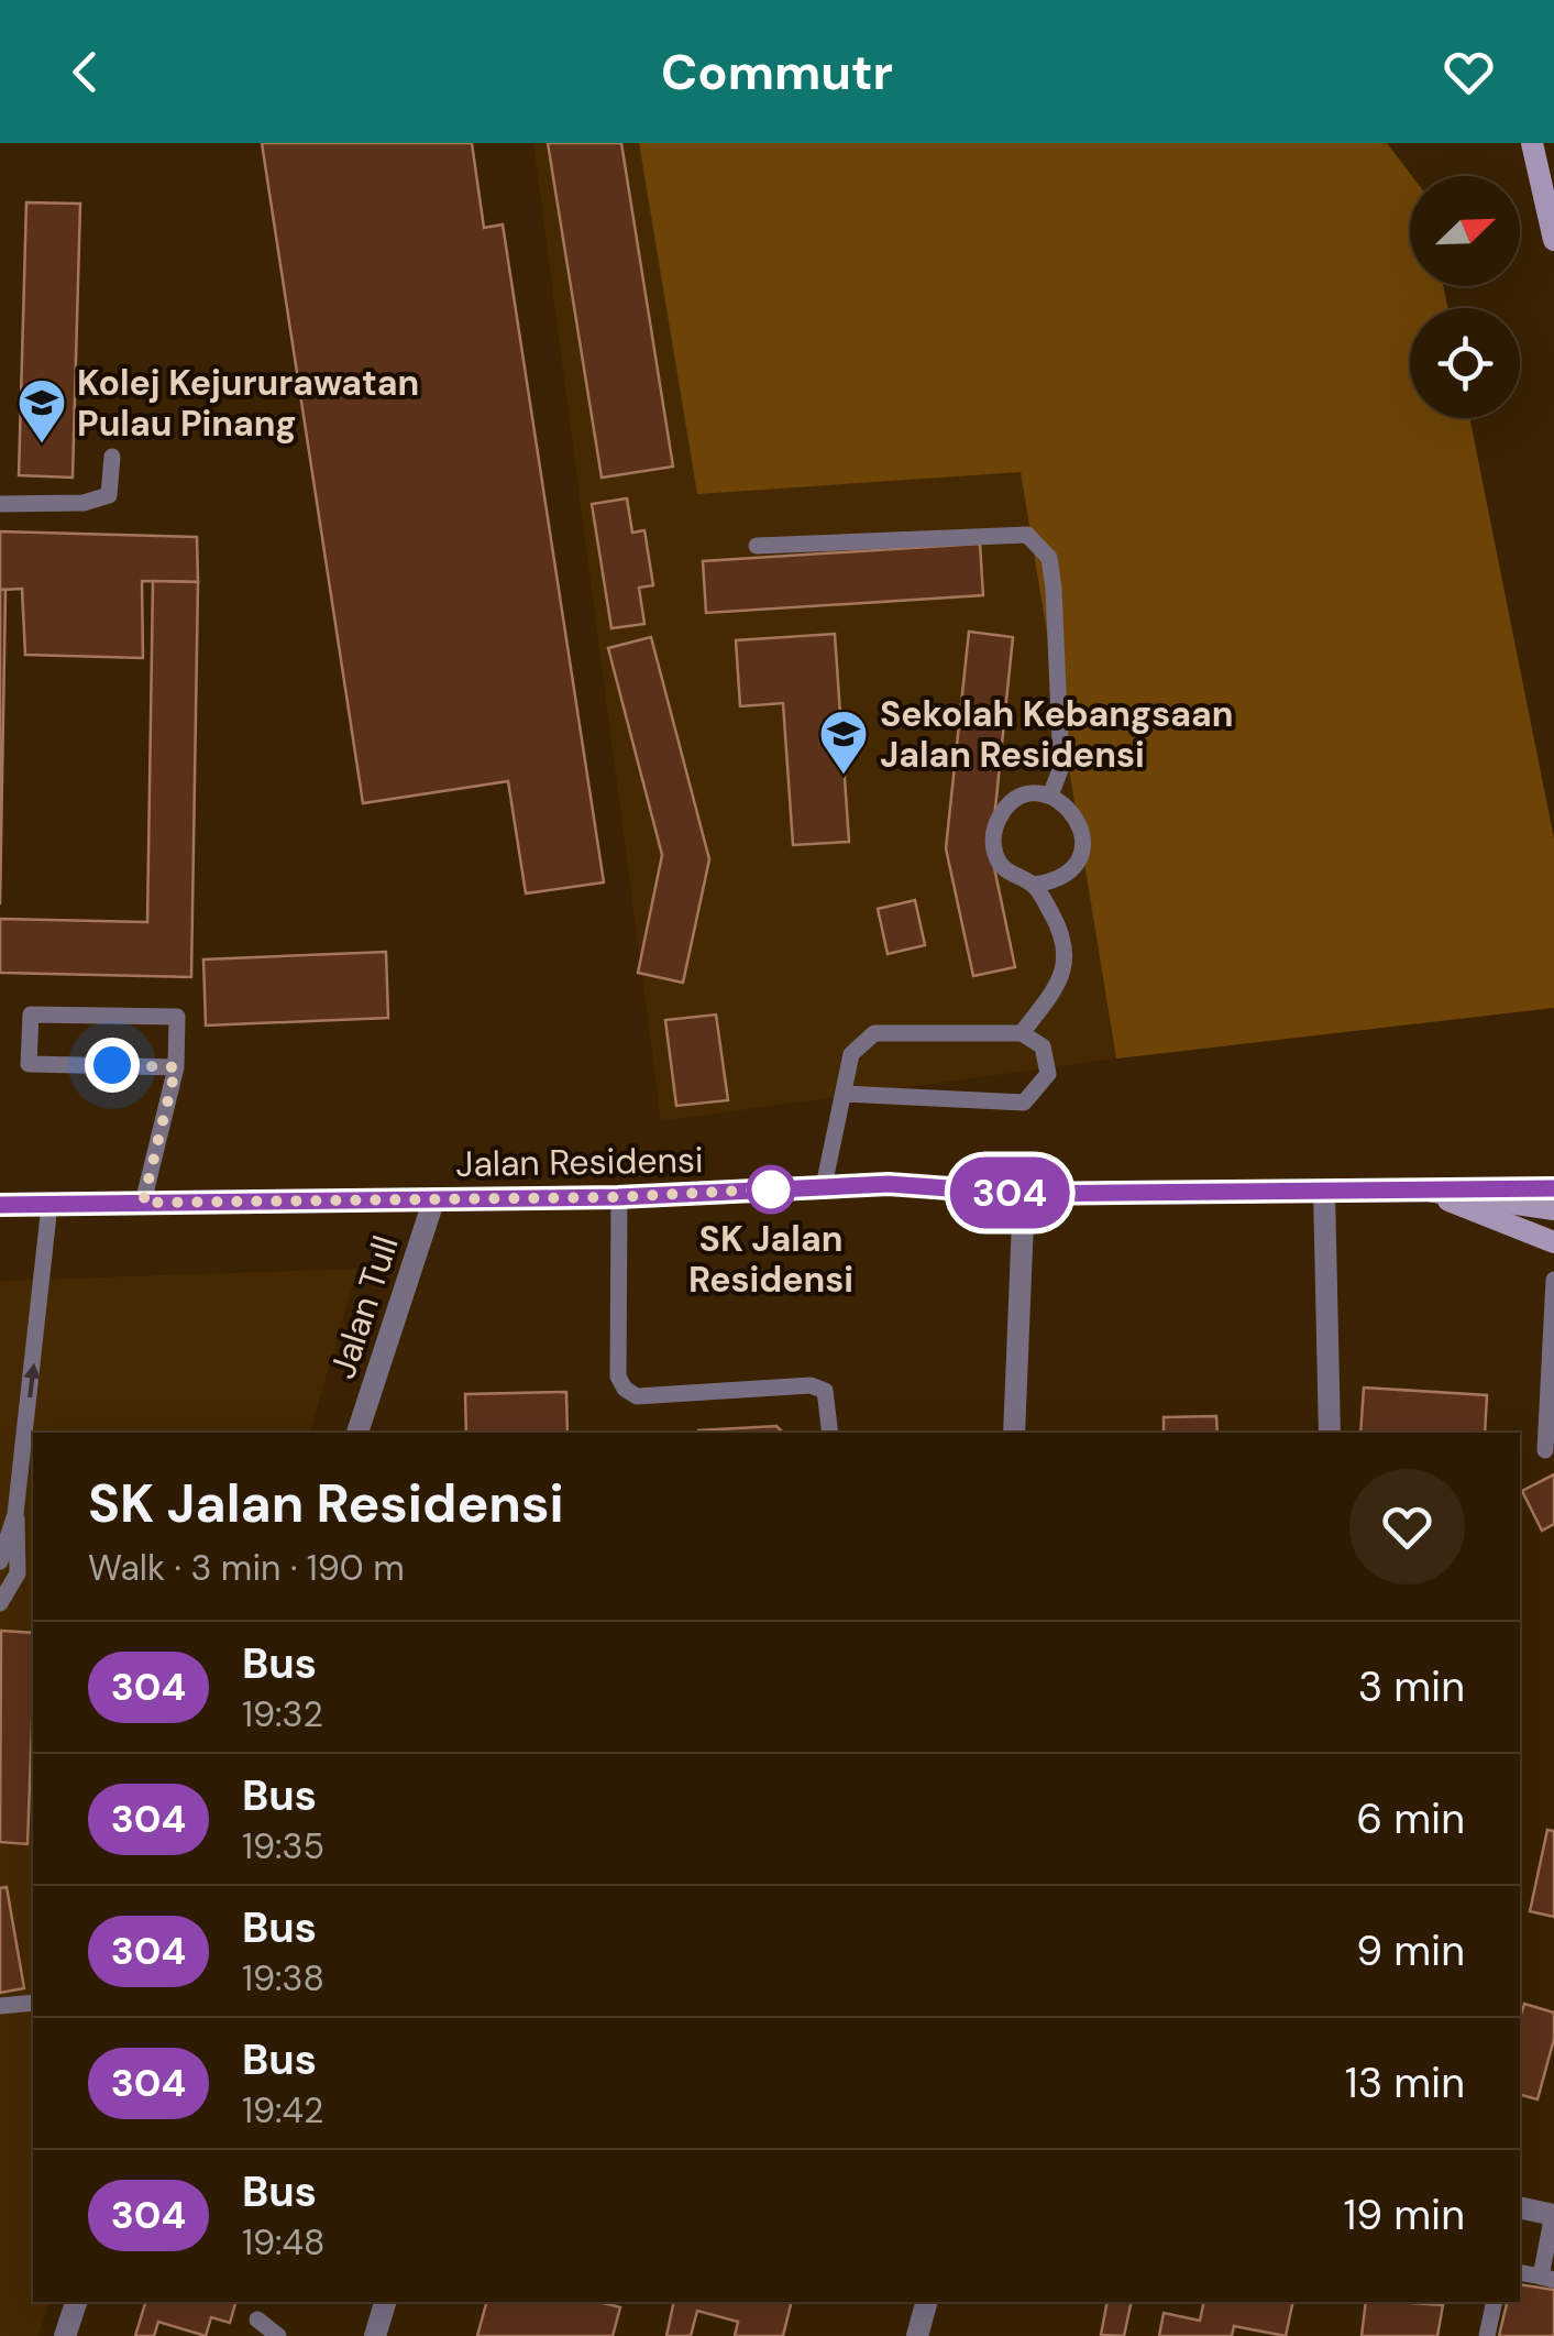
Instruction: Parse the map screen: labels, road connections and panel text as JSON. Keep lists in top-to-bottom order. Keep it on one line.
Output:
{"streets":{"main road":["Jalan Residensi"],"street":["Jalan Tull"]},"crossings":[["Jalan Residensi","Jalan Tull"]],"places":{"school or university":["Kolej Kejururawatan Pulau Pinang","Sekolah Kebangsaan Jalan Residensi"],"other":["SK Jalan Residensi"]},"lines":["bus line 304"],"north":"top right","page":{"header":"Commutr","on_map":"304","heading":["SK Jalan Residensi","Walk · 3 min · 190 m"],"list":[{"mark":"304","name":"Bus","note":"19:32","value":"3 min"},{"mark":"304","name":"Bus","note":"19:35","value":"6 min"},{"mark":"304","name":"Bus","note":"19:38","value":"9 min"},{"mark":"304","name":"Bus","note":"19:42","value":"13 min"},{"mark":"304","name":"Bus","note":"19:48","value":"19 min"}]}}
